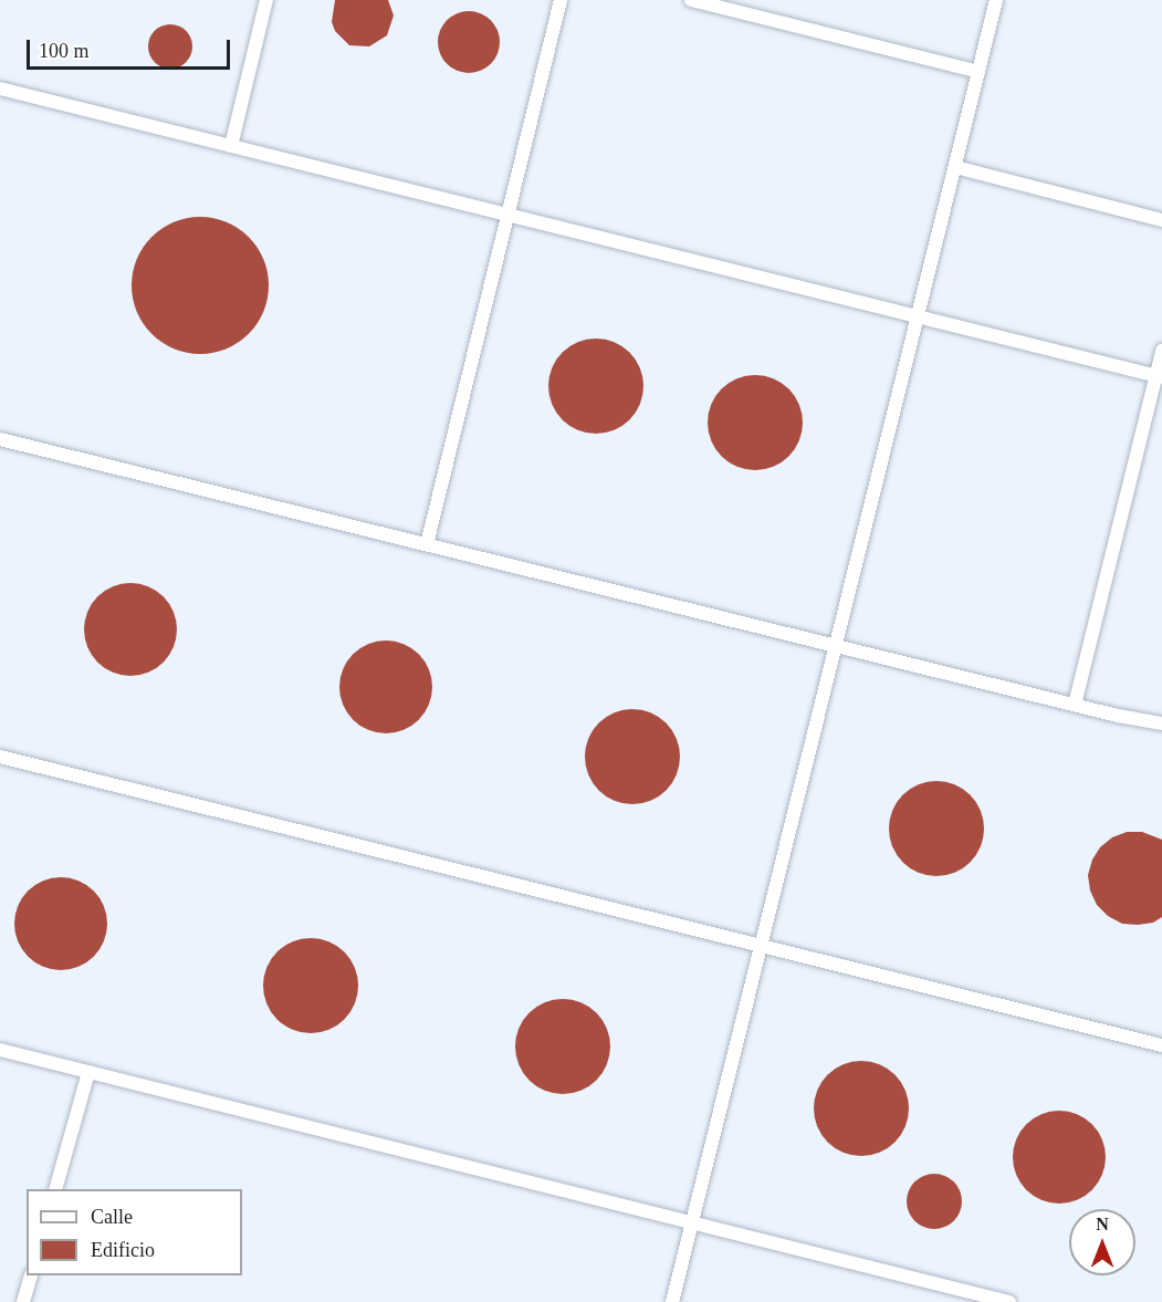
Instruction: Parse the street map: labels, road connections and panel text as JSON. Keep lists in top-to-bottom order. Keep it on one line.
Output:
{"legend":["Calle","Edificio"],"scale_bar":"100 m","north":"top"}
